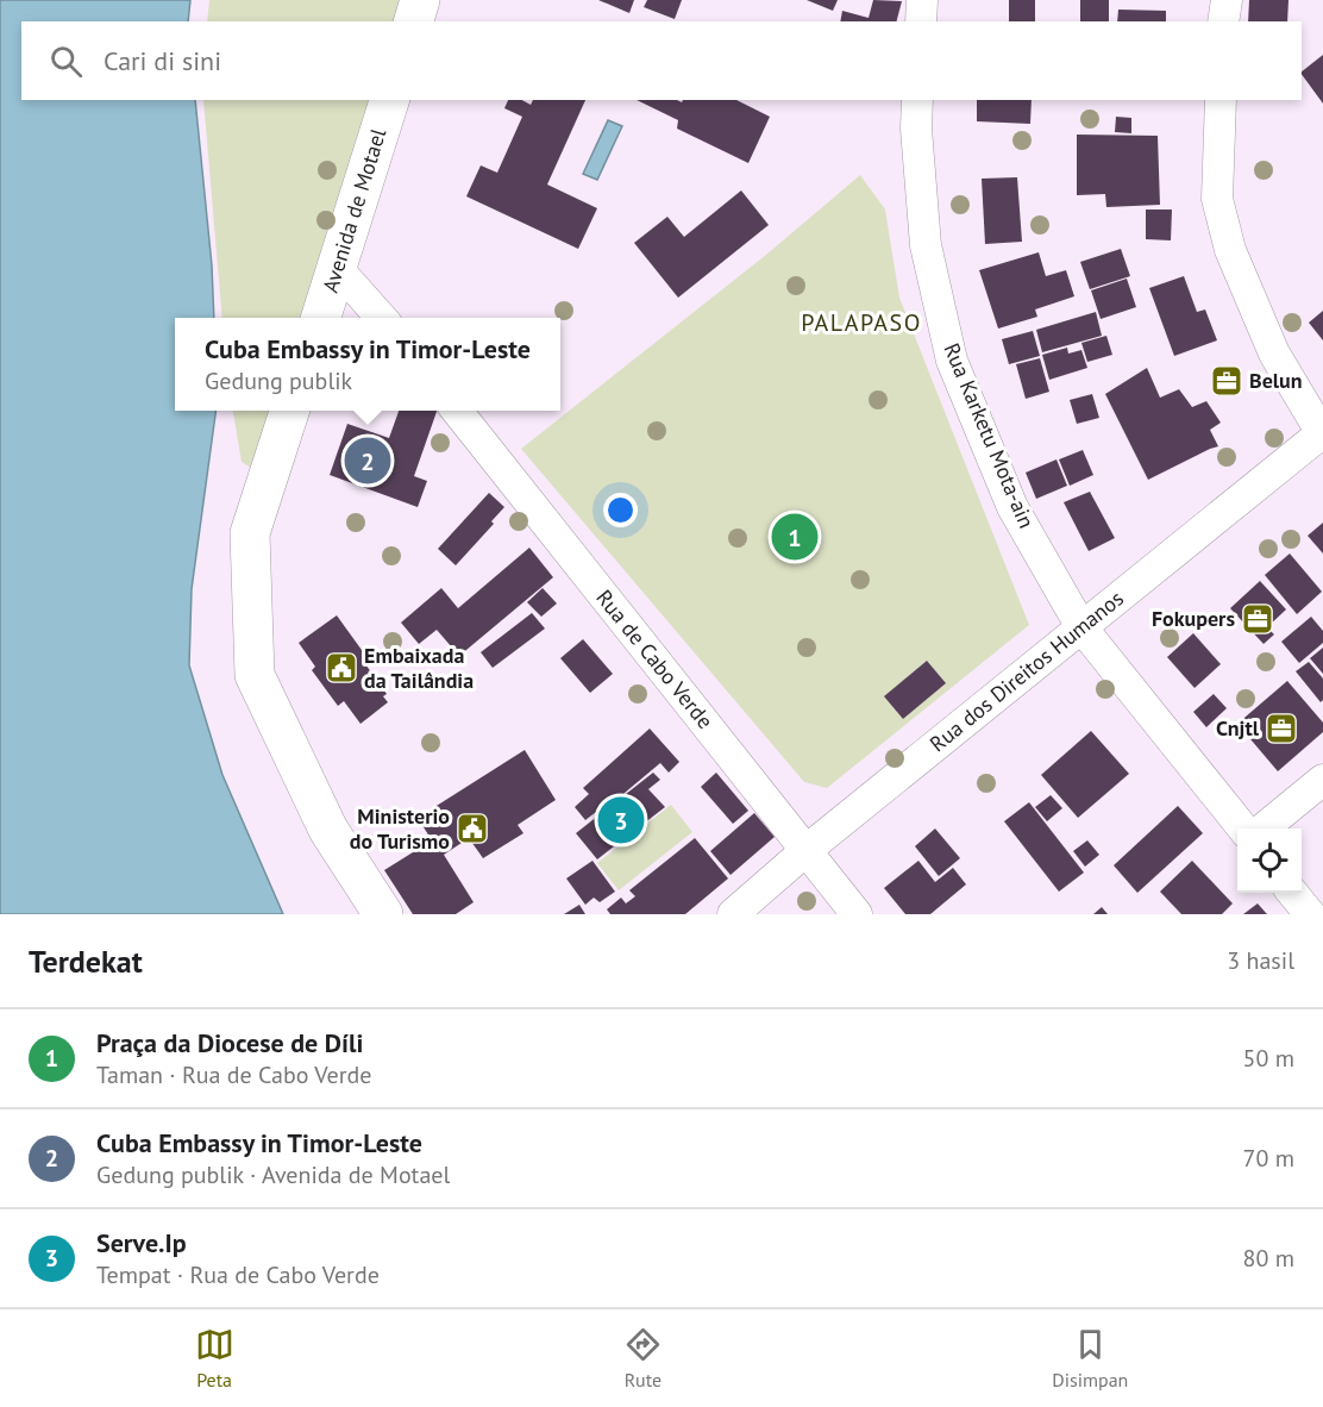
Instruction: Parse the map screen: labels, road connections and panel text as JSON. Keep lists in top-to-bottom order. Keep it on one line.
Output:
{"streets":{"main road":["Avenida de Motael"],"street":["Rua Karketu Mota-ain","Rua de Cabo Verde","Rua dos Direitos Humanos"]},"crossings":[["Rua Karketu Mota-ain","Rua dos Direitos Humanos"],["Rua de Cabo Verde","Rua dos Direitos Humanos"]],"districts":["PALAPASO"],"places":{"office":["Belun","Fokupers","Cnjtl"],"public building":["Embaixada da Tailândia","Ministerio do Turismo"]},"page":{"search":"Cari di sini","popup":["Cuba Embassy in Timor-Leste","Gedung publik"],"pins":["2","1","3"],"heading":["Terdekat","3 hasil"],"list":[{"mark":"1","name":"Praça da Diocese de Díli","note":"Taman · Rua de Cabo Verde","value":"50 m"},{"mark":"2","name":"Cuba Embassy in Timor-Leste","note":"Gedung publik · Avenida de Motael","value":"70 m"},{"mark":"3","name":"Serve.Ip","note":"Tempat · Rua de Cabo Verde","value":"80 m"}],"nav":["Peta","Rute","Disimpan"]}}
